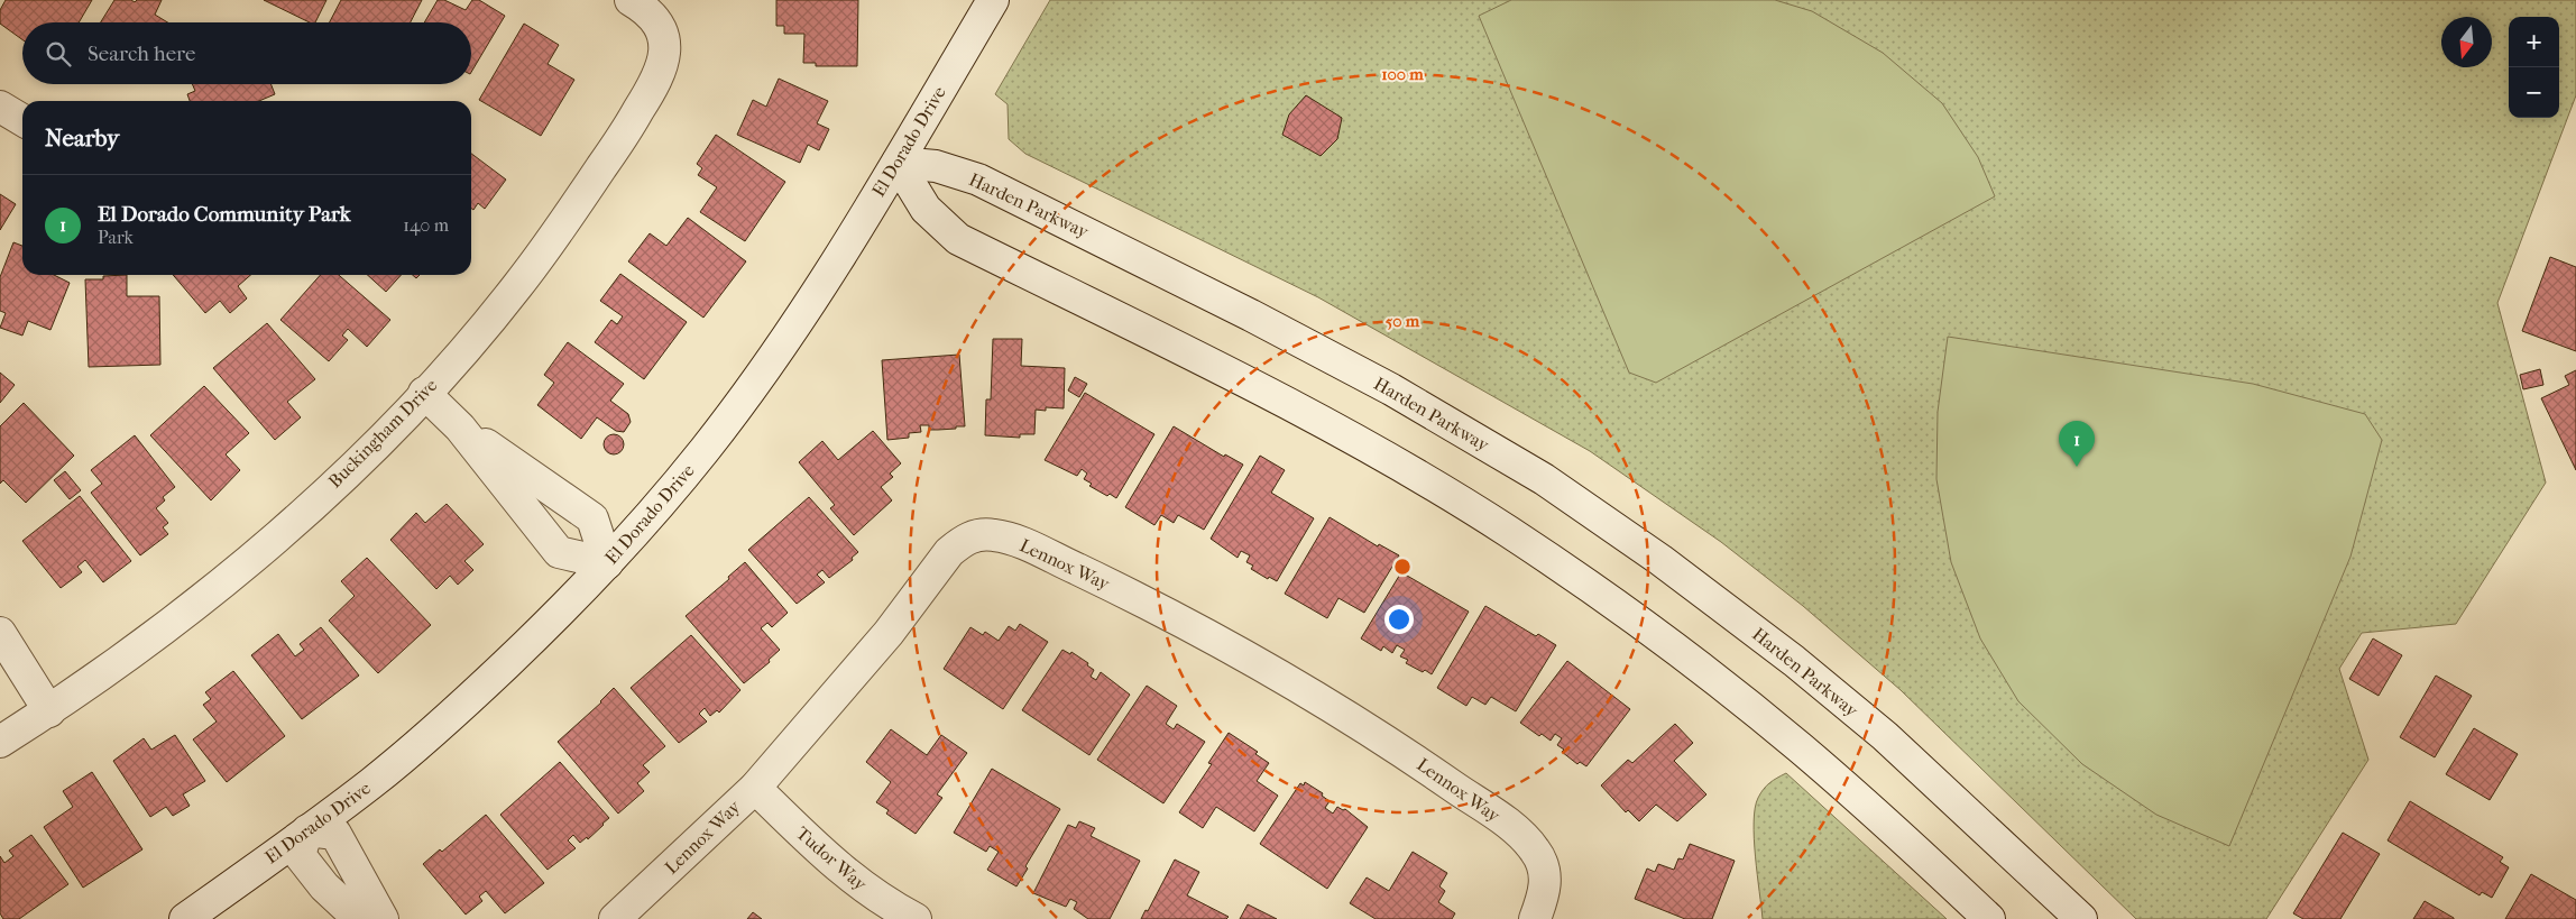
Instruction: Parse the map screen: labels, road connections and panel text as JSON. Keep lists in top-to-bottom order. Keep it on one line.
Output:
{"streets":{"street":["El Dorado Drive","Harden Parkway","Buckingham Drive","Lennox Way","Tudor Way"]},"crossings":[["El Dorado Drive","Harden Parkway"],["Lennox Way","Tudor Way"]],"north":"bottom","page":{"map_buttons":["+","−"],"search":"Search here","heading":"Nearby","list":[{"mark":"1","name":"El Dorado Community Park","note":"Park","value":"140 m"}],"pins":"1"},"rings":["100 m","50 m"]}
